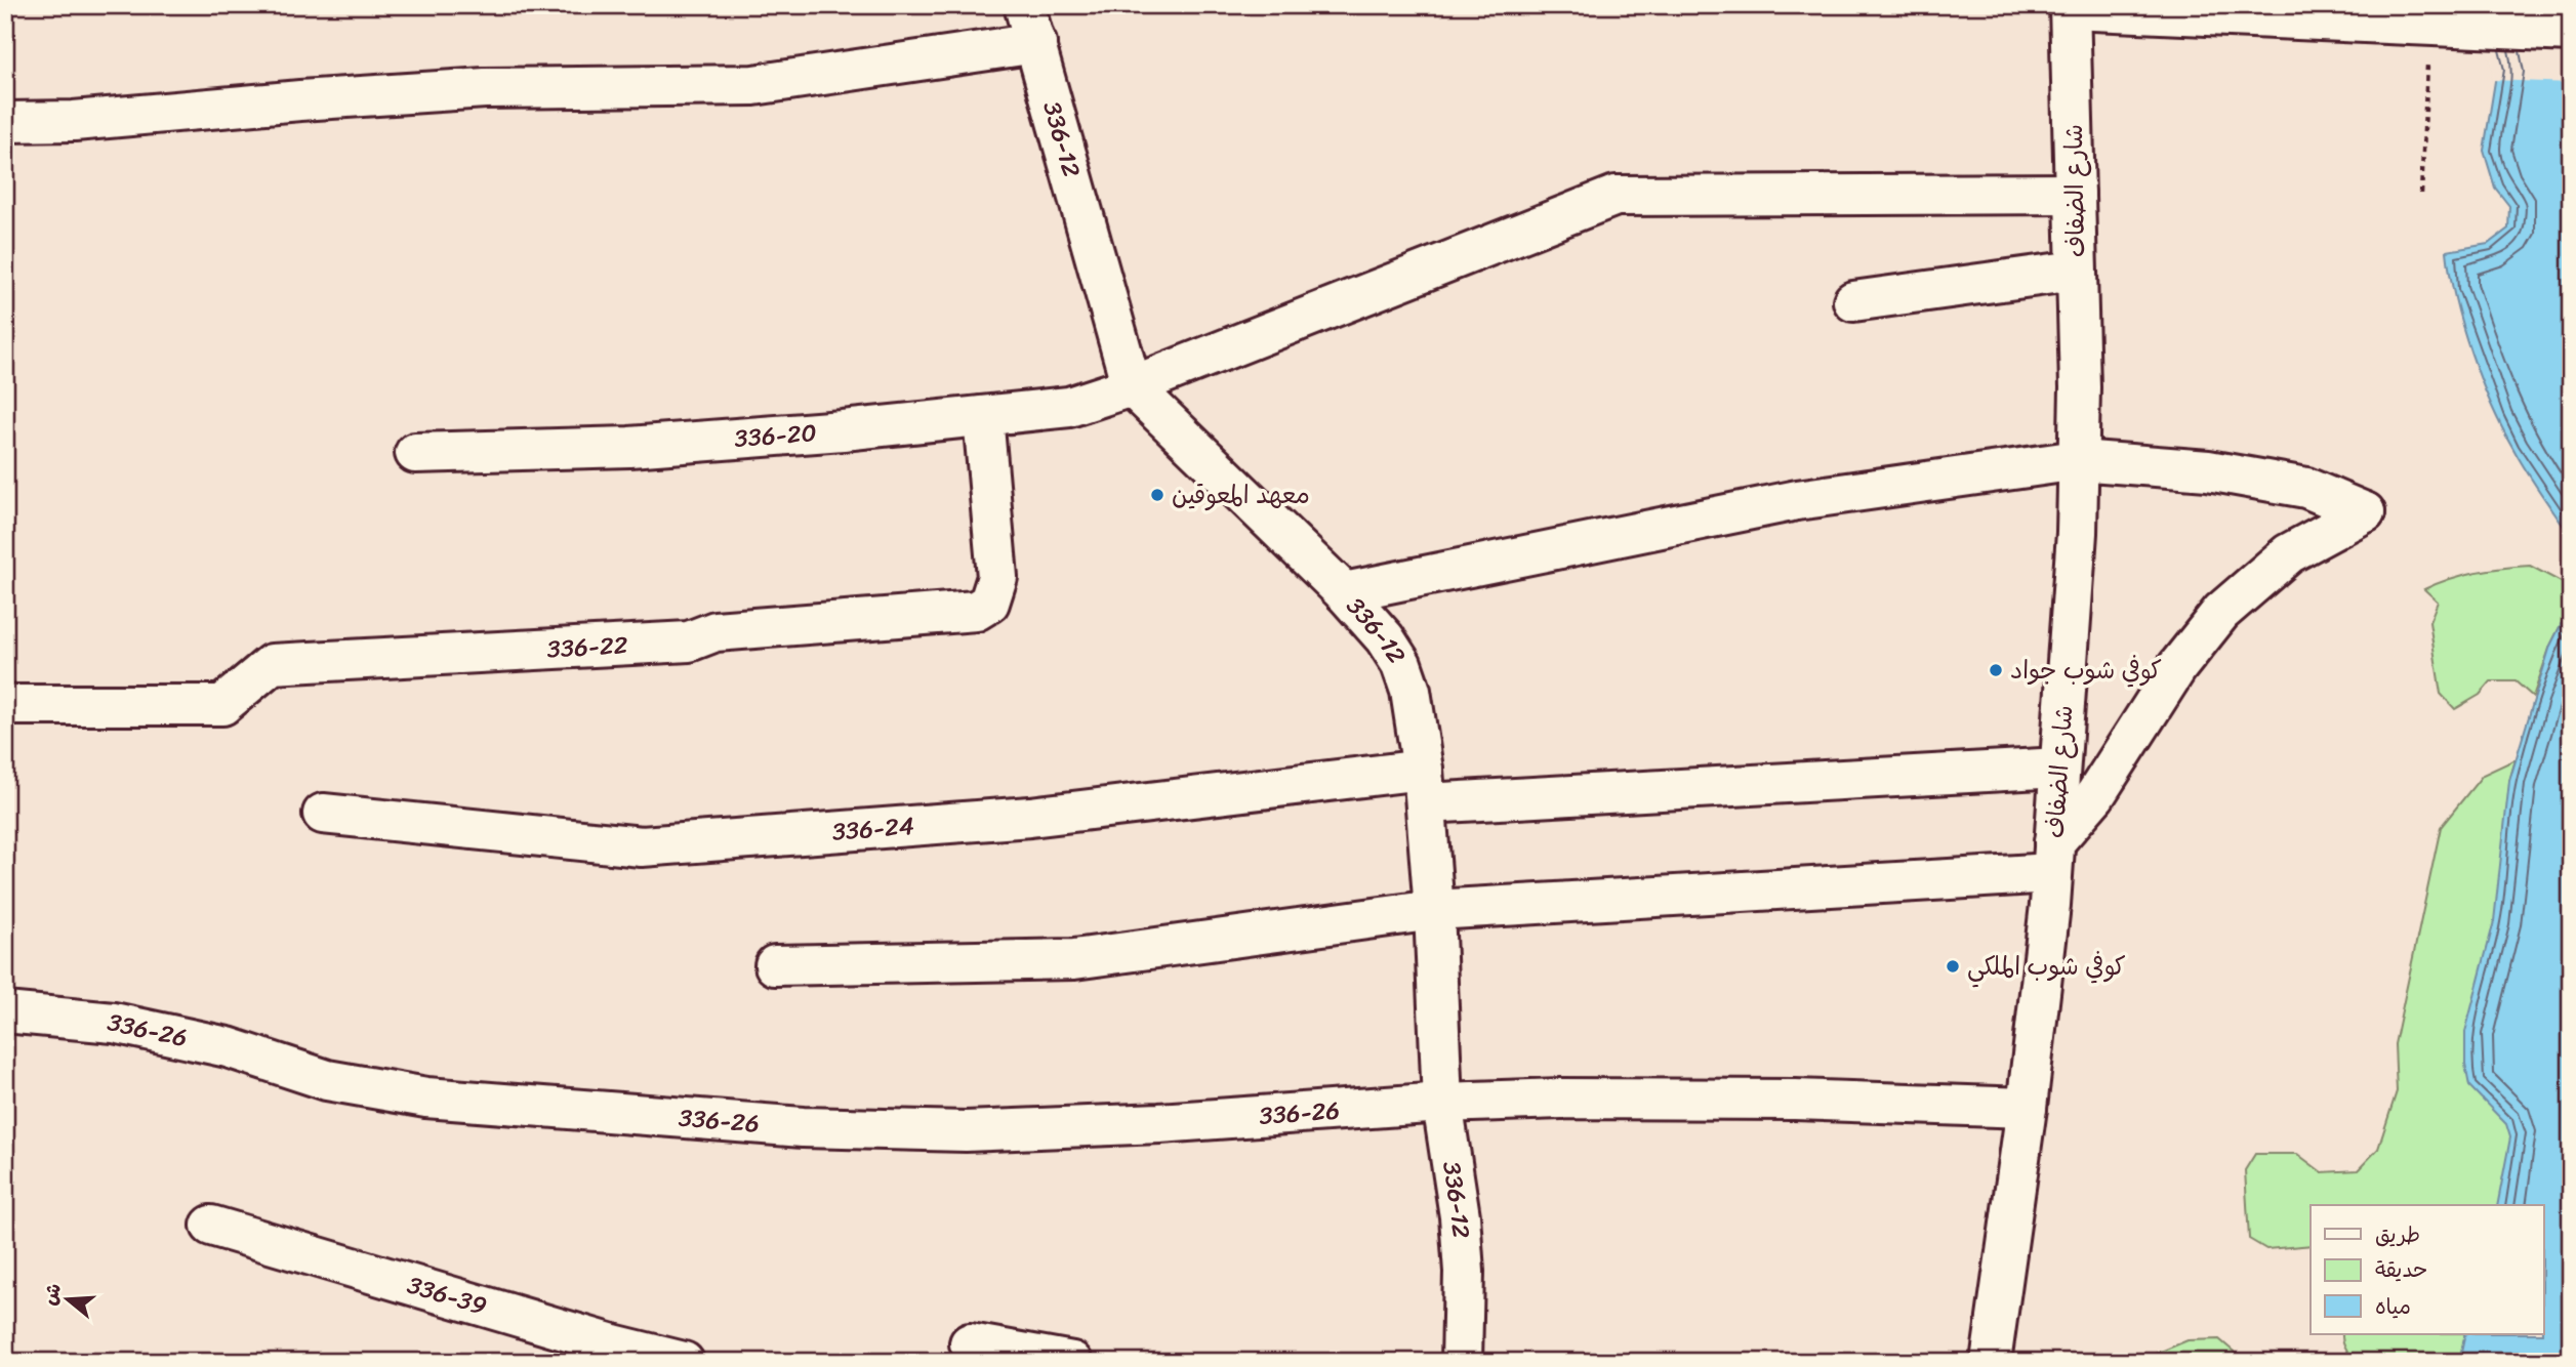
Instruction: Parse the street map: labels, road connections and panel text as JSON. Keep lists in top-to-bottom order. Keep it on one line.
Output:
{"streets":{"street":["336-12","شارع الضفاف","336-20","336-22","336-24","336-26","336-39"]},"crossings":[["336-12","336-20"],["336-12","336-24"],["336-12","336-26"],["شارع الضفاف","336-20"],["شارع الضفاف","336-24"],["شارع الضفاف","336-26"],["336-20","336-22"]],"places":["معهد المعوقين","كوفي شوب جواد","كوفي شوب الملكي"],"legend":["طريق","حديقة","مياه"],"north":"left"}
